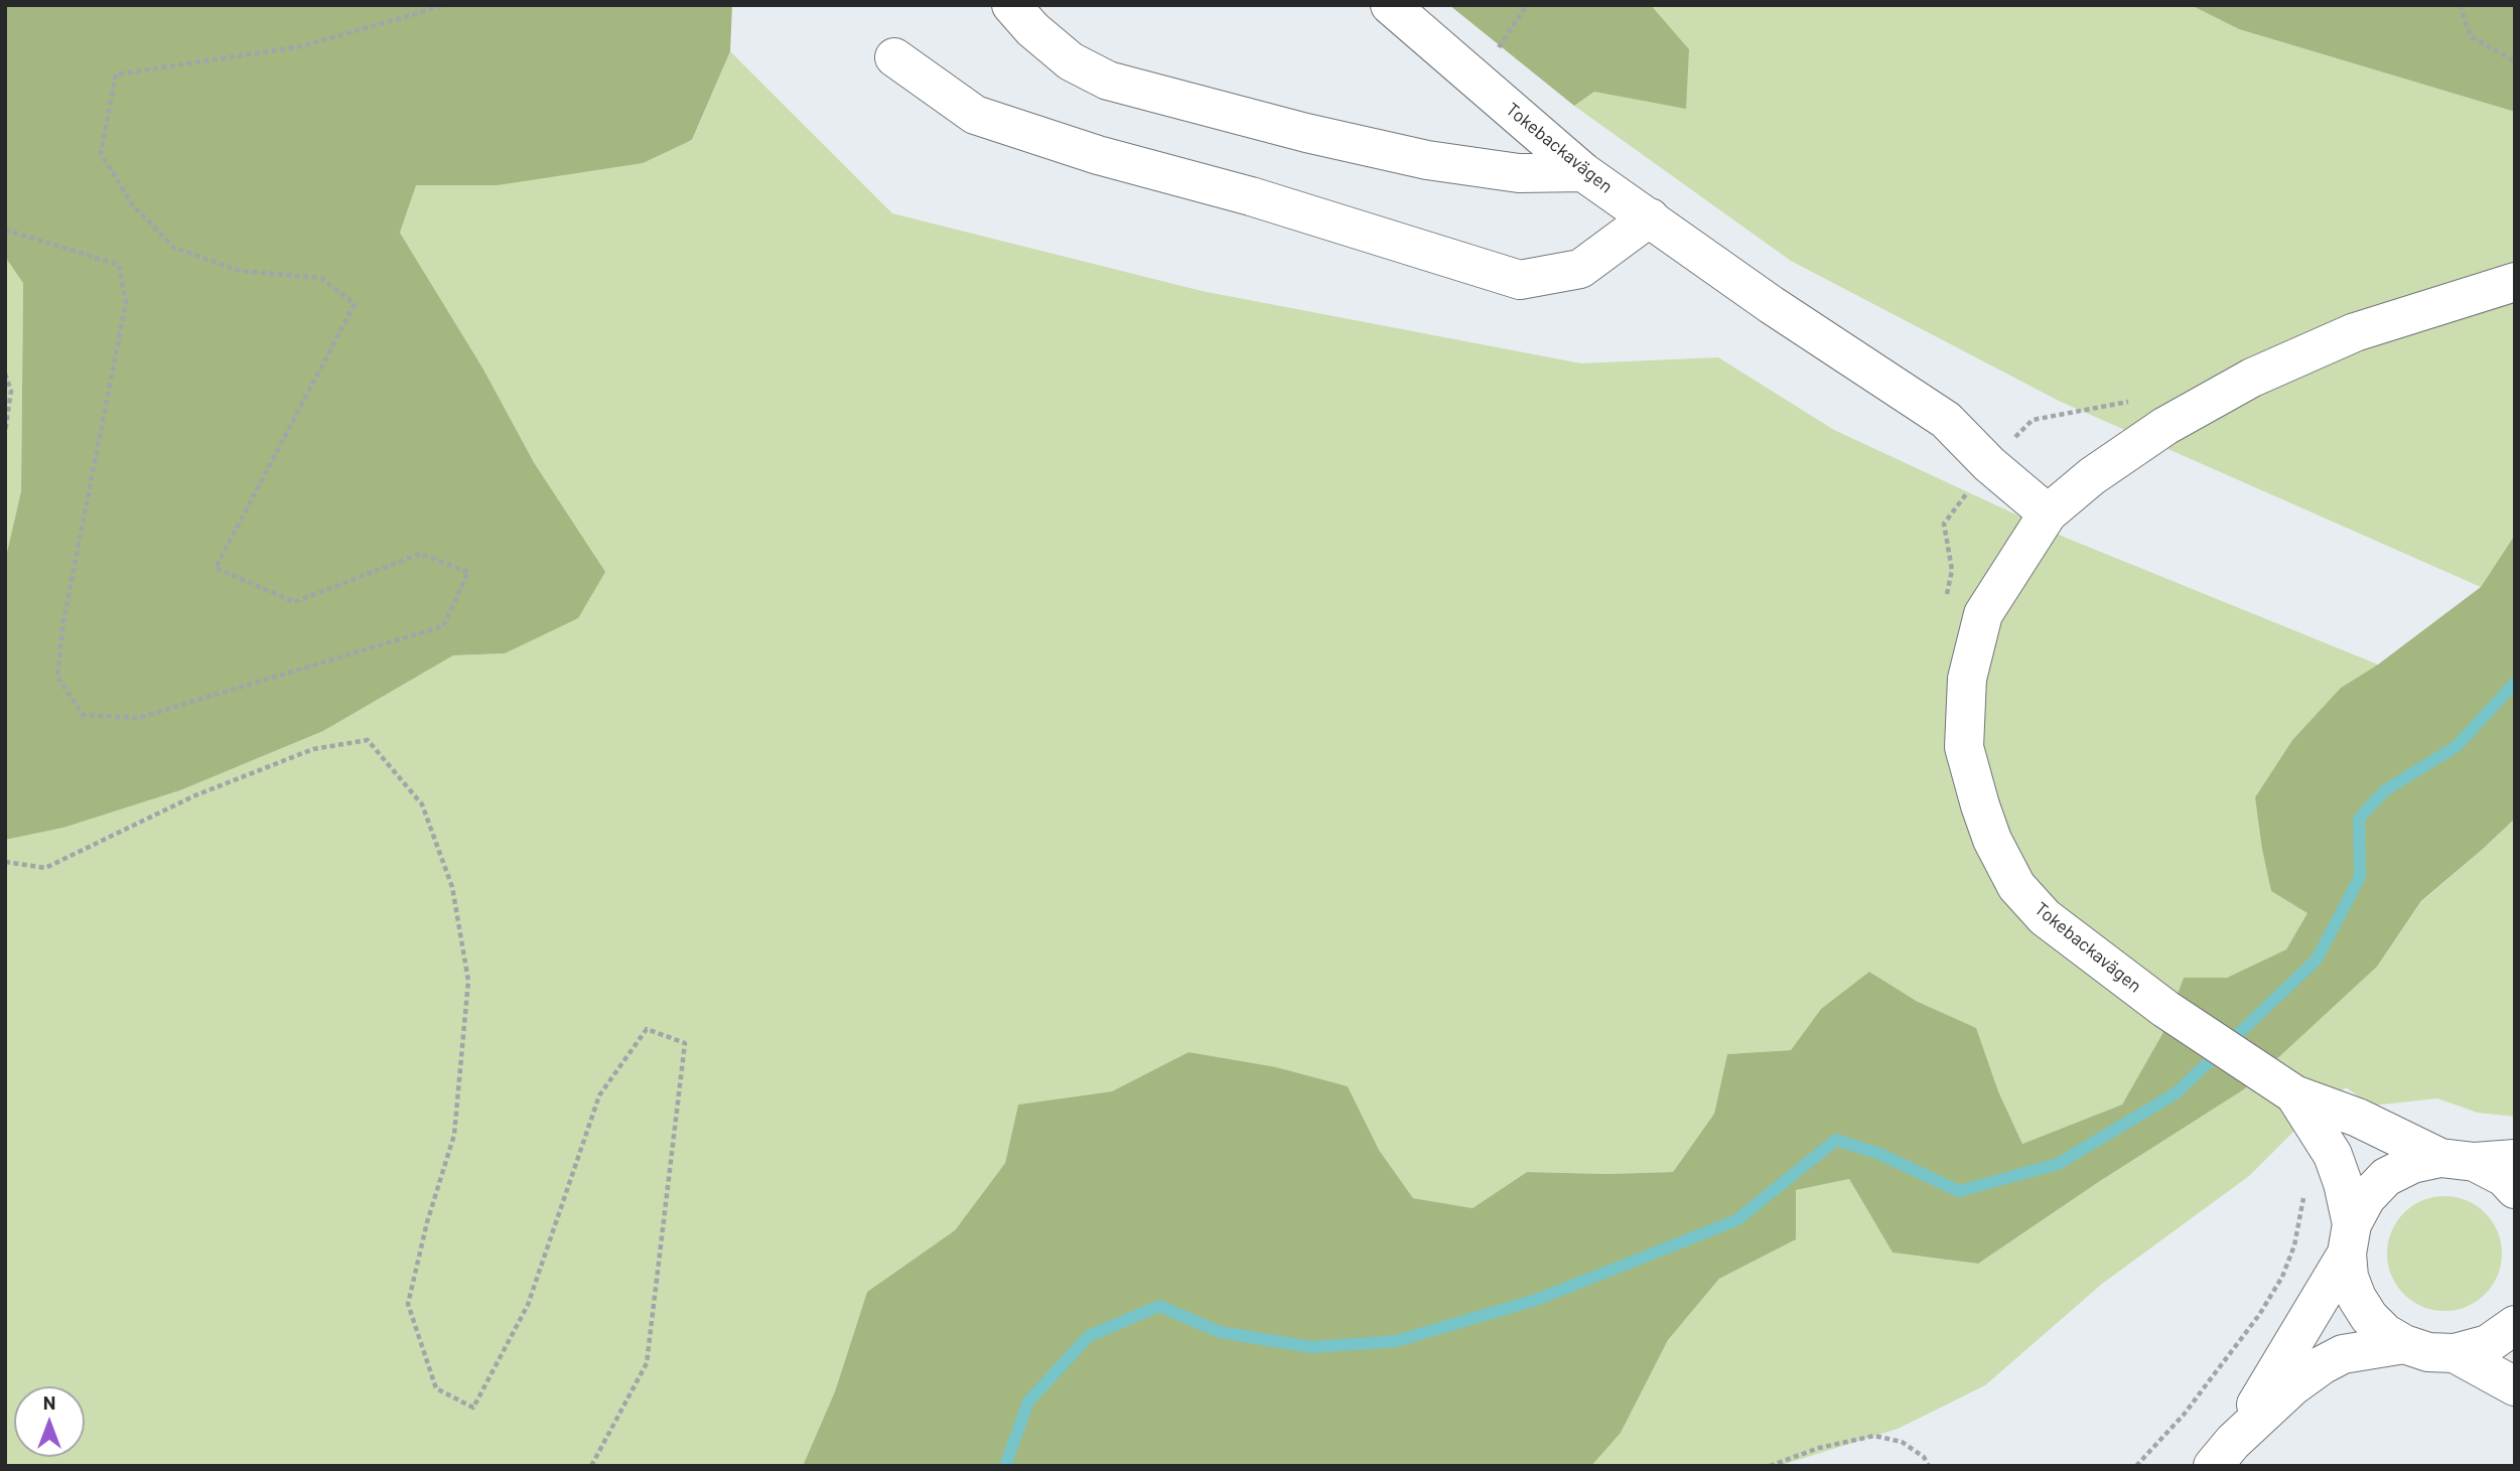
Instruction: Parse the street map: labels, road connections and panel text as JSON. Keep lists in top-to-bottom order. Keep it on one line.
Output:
{"streets":{"main road":["Tokebackavägen"]},"north":"top"}
